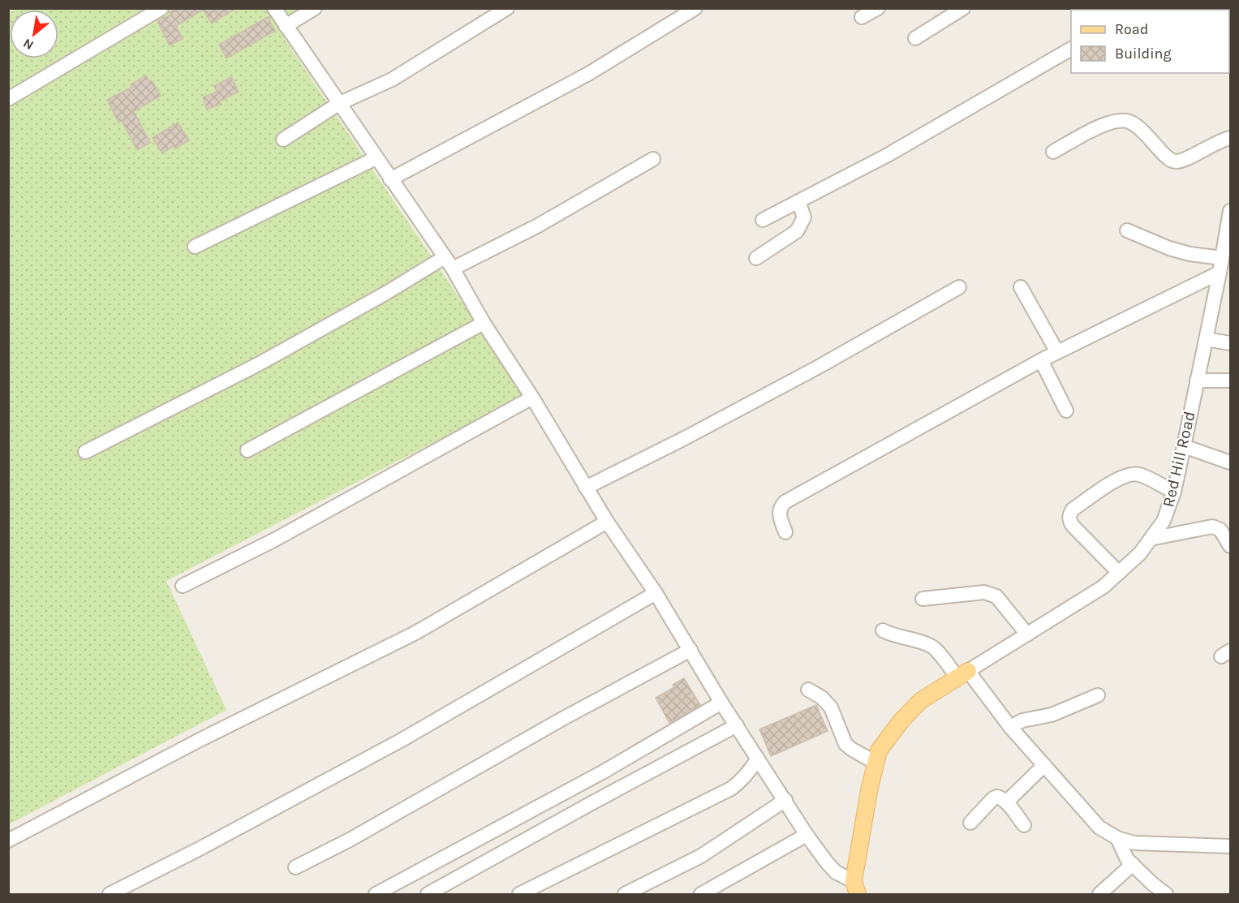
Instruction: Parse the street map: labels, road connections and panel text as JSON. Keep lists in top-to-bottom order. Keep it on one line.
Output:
{"streets":{"street":["Red Hill Road"]},"legend":["Road","Building"],"north":"bottom left"}
